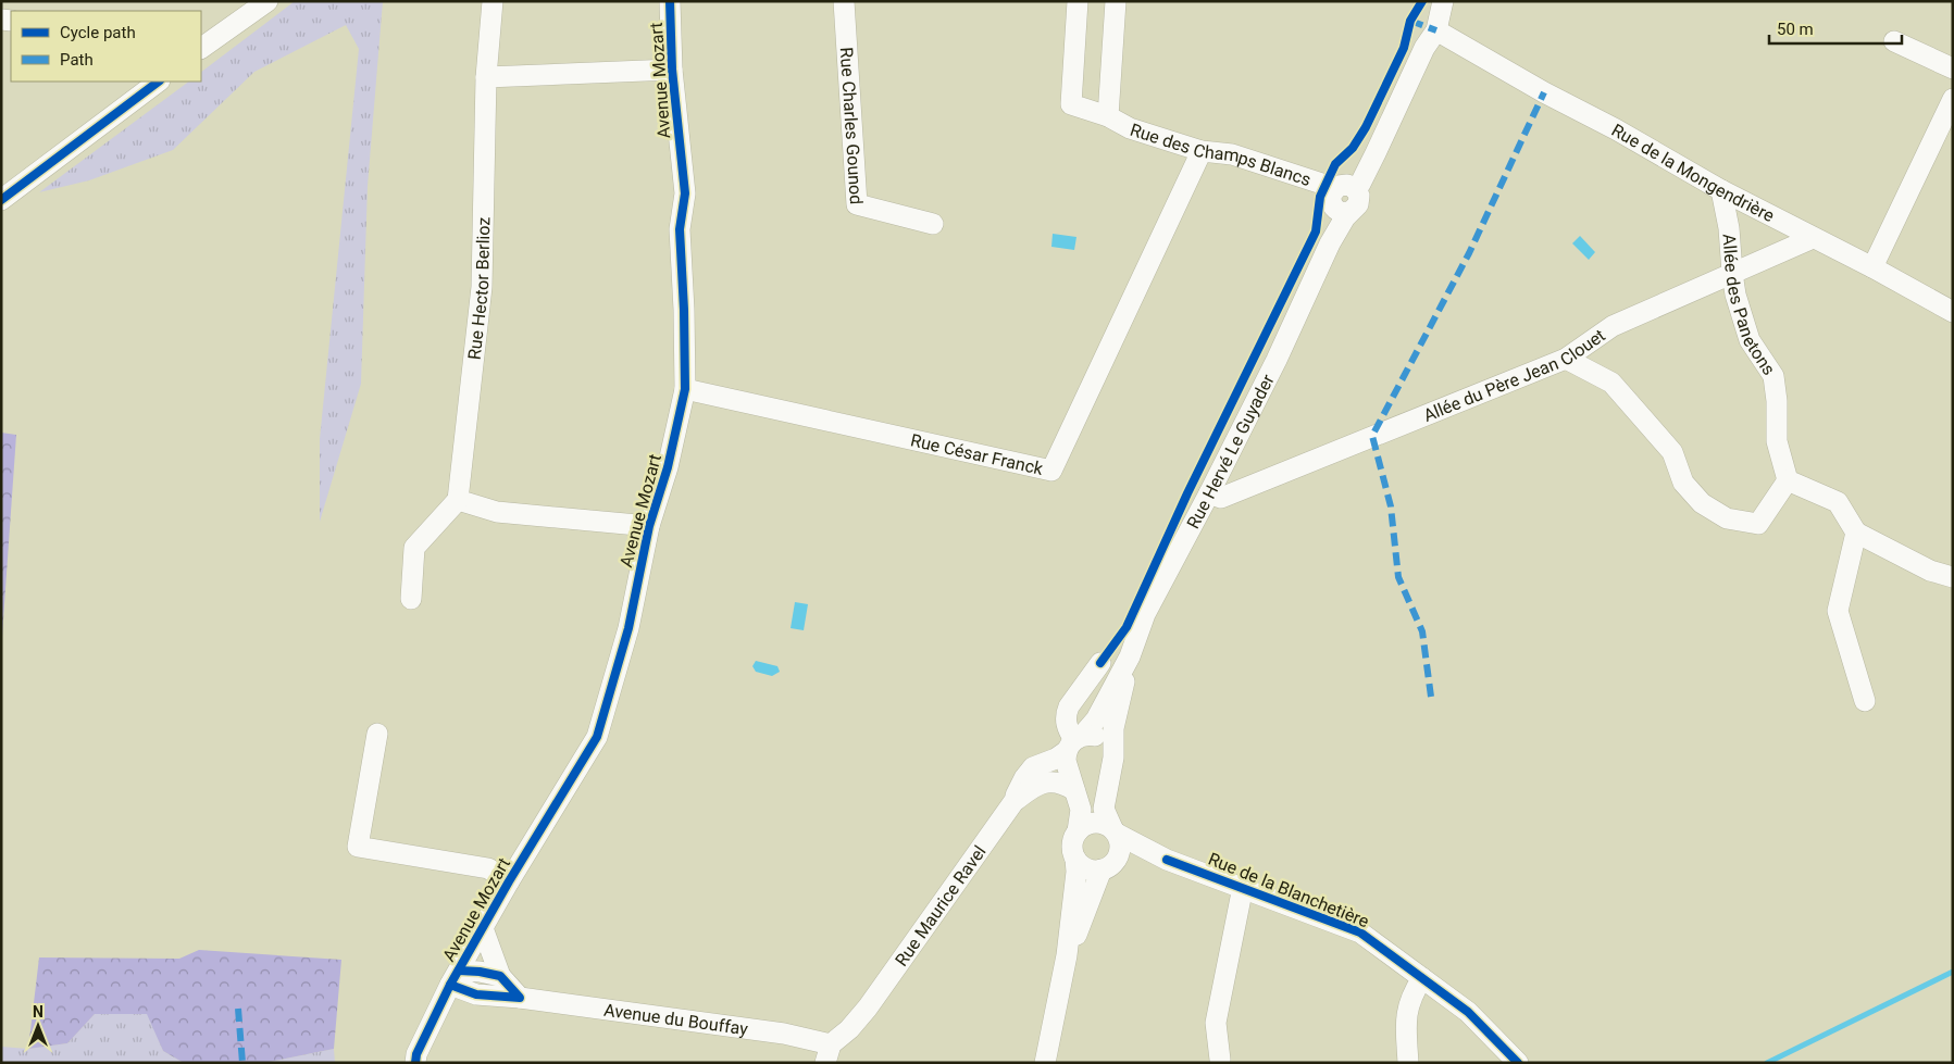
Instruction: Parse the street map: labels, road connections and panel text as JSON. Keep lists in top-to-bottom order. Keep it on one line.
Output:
{"streets":{"street":["Avenue Mozart","Rue Charles Gounod","Rue des Champs Blancs","Rue de la Mongendrière","Rue Hector Berlioz","Allée des Panetons","Allée du Père Jean Clouet","Rue Hervé Le Guyader","Rue César Franck","Rue de la Blanchetière","Rue Maurice Ravel","Avenue du Bouffay"]},"crossings":[["Avenue Mozart","Rue César Franck"],["Avenue Mozart","Avenue du Bouffay"],["Rue des Champs Blancs","Rue Hervé Le Guyader"],["Rue des Champs Blancs","Rue César Franck"],["Rue de la Mongendrière","Allée des Panetons"],["Rue de la Mongendrière","Allée du Père Jean Clouet"],["Rue de la Mongendrière","Rue Hervé Le Guyader"],["Allée des Panetons","Allée du Père Jean Clouet"],["Allée du Père Jean Clouet","Rue Hervé Le Guyader"],["Rue Hervé Le Guyader","Rue de la Blanchetière"],["Rue Maurice Ravel","Avenue du Bouffay"]],"legend":["Cycle path","Path"],"scale_bar":"50 m","north":"top"}
